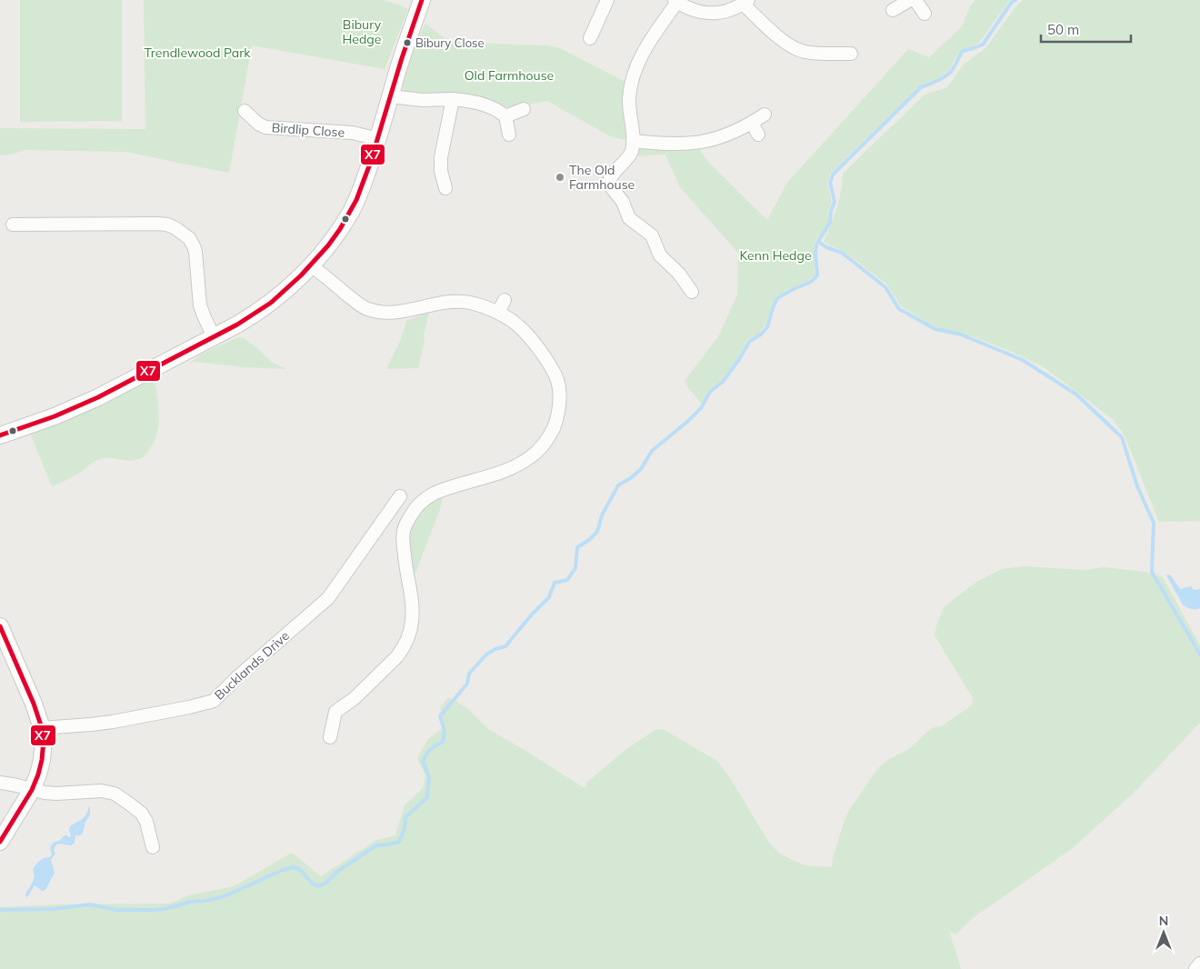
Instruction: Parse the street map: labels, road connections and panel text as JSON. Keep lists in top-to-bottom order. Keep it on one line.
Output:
{"streets":{"street":["Birdlip Close","Bucklands Drive"]},"parks":["Bibury Hedge","Trendlewood Park","Old Farmhouse","Kenn Hedge"],"places":["Bibury Close","The Old Farmhouse"],"lines":["transit line X7"],"scale_bar":"50 m","north":"top"}
